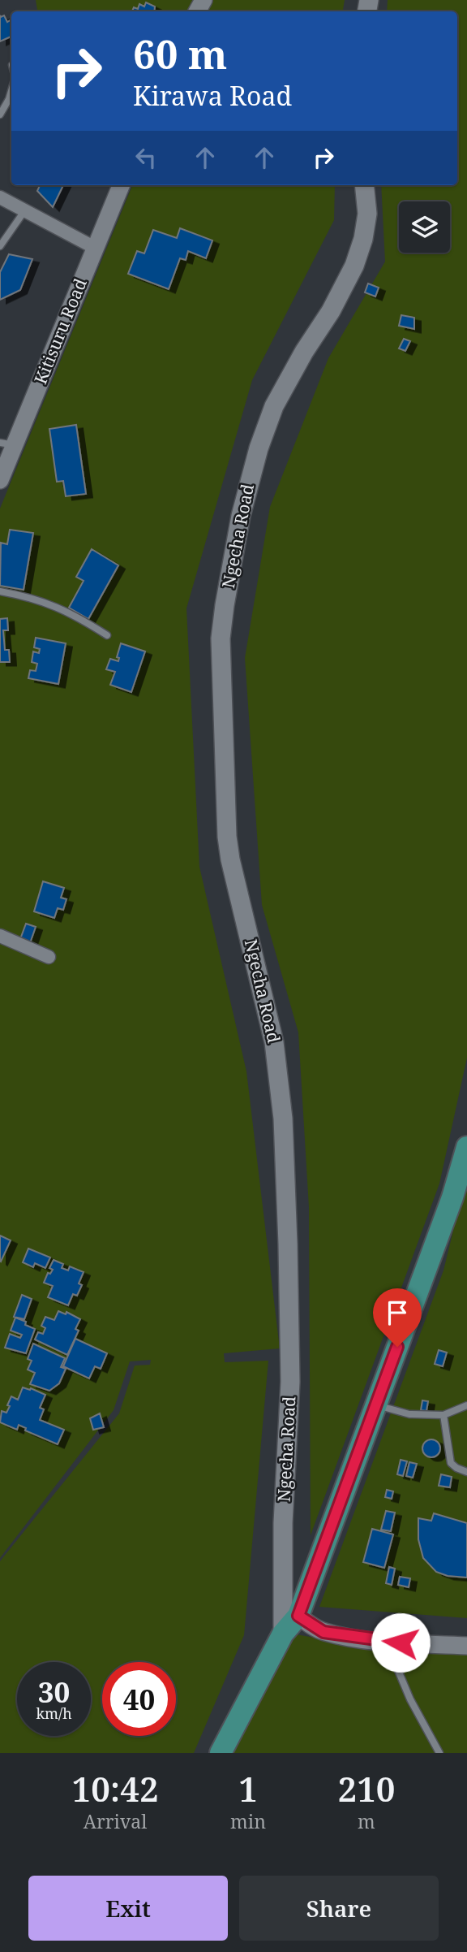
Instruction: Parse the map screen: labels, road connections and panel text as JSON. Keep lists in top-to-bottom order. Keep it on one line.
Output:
{"streets":{"main road":["Ngecha Road"],"street":["Kitisuru Road"]},"page":{"turn":["60 m","Kirawa Road"],"speed":"30 km/h","limit":"40","eta":["10:42","Arrival","1","min","210","m"],"buttons":["Exit","Share"]}}
